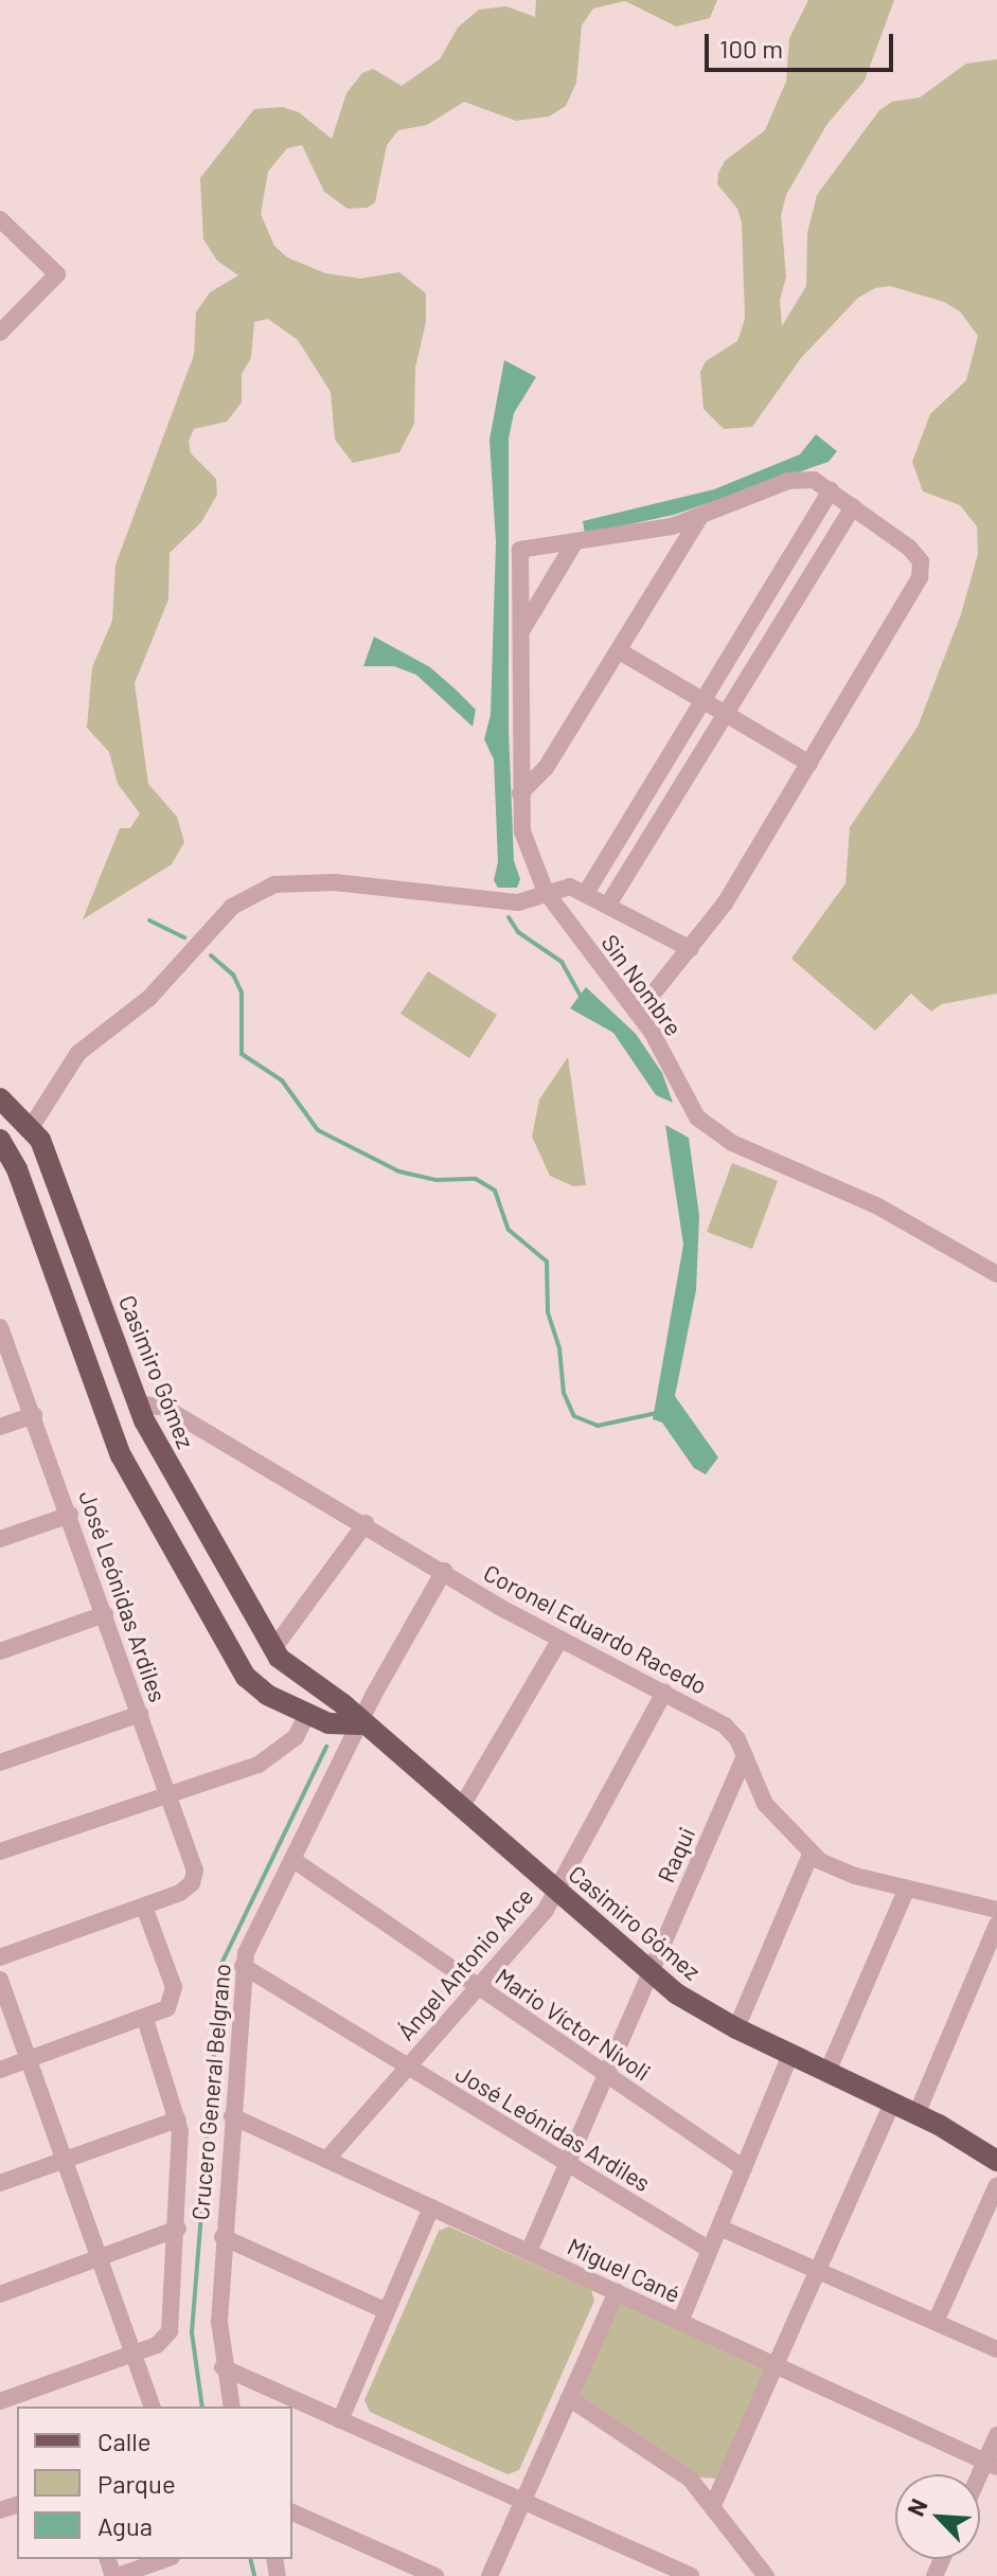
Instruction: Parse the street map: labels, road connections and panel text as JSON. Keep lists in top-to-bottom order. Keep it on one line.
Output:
{"streets":{"main road":["Casimiro Gómez"],"street":["Sin Nombre","José Leónidas Ardiles","Coronel Eduardo Racedo","Raqui","Ángel Antonio Arce","Mario Víctor Nívoli","Crucero General Belgrano","Miguel Cané"]},"crossings":[["Casimiro Gómez","Coronel Eduardo Racedo"],["Casimiro Gómez","Raqui"],["Casimiro Gómez","Ángel Antonio Arce"],["Casimiro Gómez","Crucero General Belgrano"],["José Leónidas Ardiles","Raqui"],["José Leónidas Ardiles","Ángel Antonio Arce"],["José Leónidas Ardiles","Crucero General Belgrano"],["Coronel Eduardo Racedo","Raqui"],["Coronel Eduardo Racedo","Ángel Antonio Arce"],["Coronel Eduardo Racedo","Crucero General Belgrano"],["Raqui","Mario Víctor Nívoli"],["Raqui","Miguel Cané"],["Ángel Antonio Arce","Mario Víctor Nívoli"],["Ángel Antonio Arce","Miguel Cané"],["Mario Víctor Nívoli","Crucero General Belgrano"],["Crucero General Belgrano","Miguel Cané"]],"legend":["Calle","Parque","Agua"],"scale_bar":"100 m","north":"top left"}
